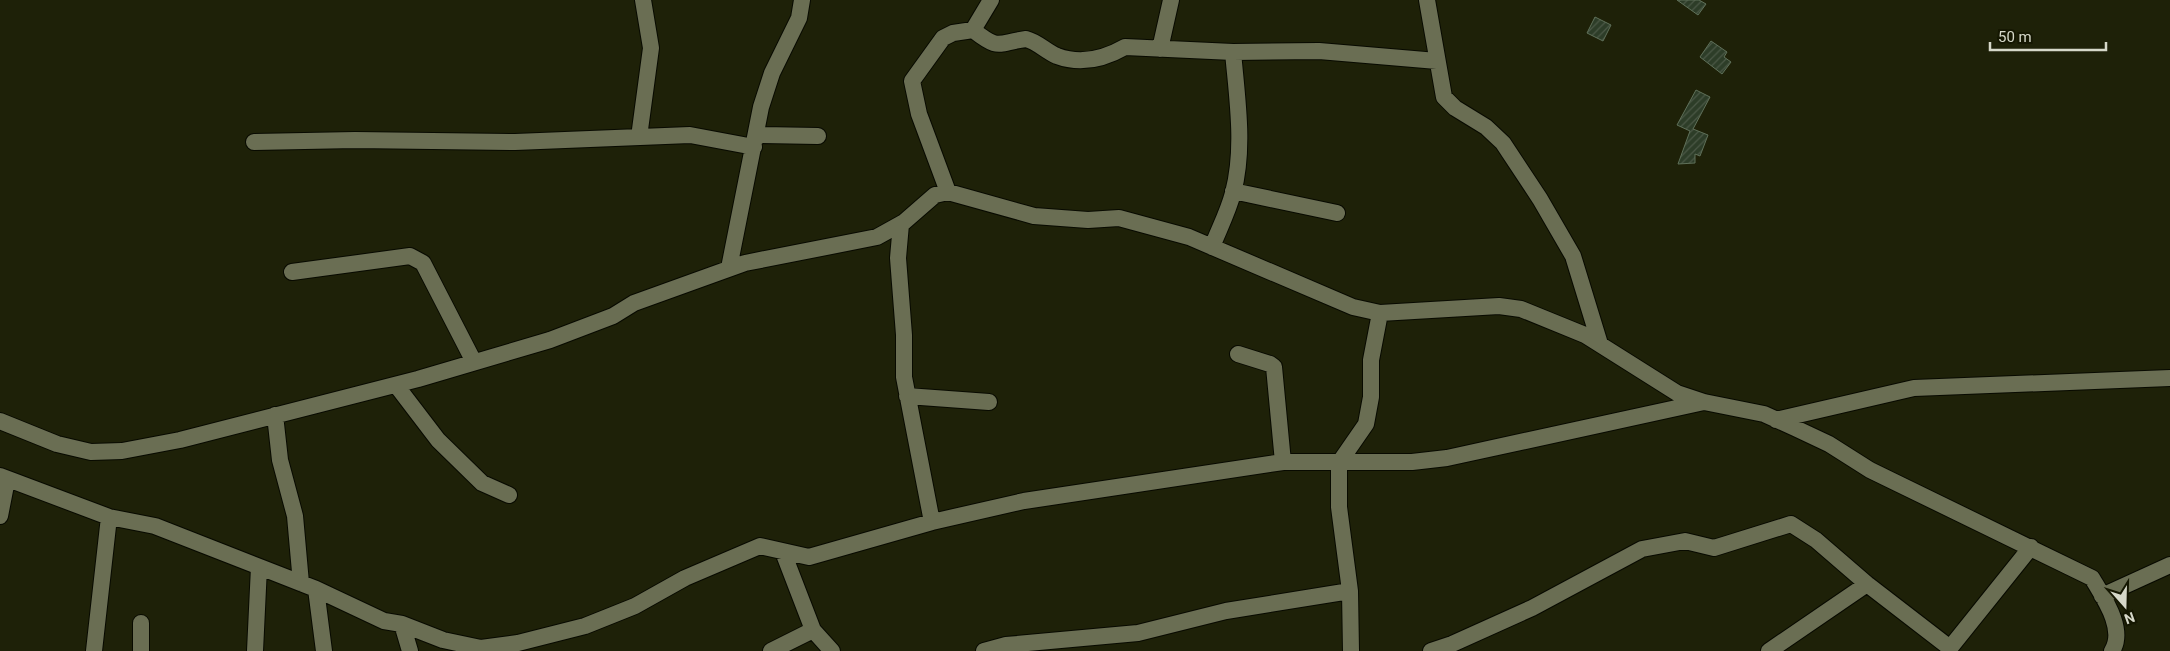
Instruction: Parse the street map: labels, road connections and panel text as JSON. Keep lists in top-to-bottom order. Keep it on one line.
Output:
{"scale_bar":"50 m","north":"bottom"}
